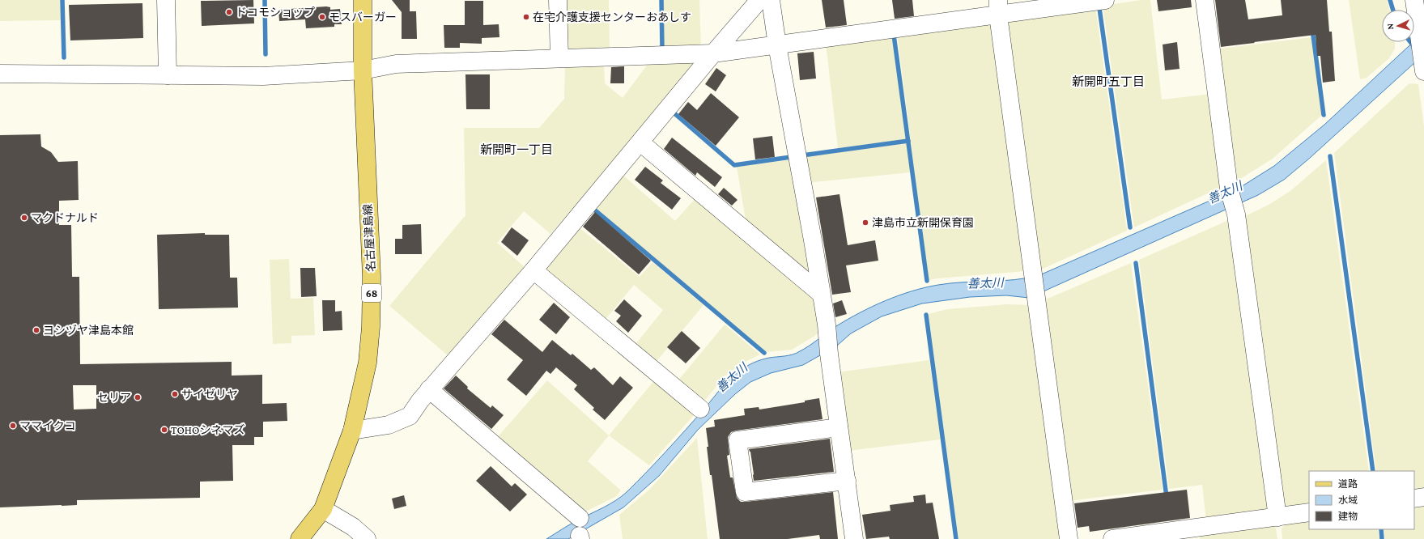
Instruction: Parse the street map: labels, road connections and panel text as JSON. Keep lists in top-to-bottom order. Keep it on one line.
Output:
{"streets":{"main road":["名古屋津島線","68"]},"districts":["新開町五丁目","新開町一丁目"],"water":["善太川"],"places":["ドコモショップ","モスバーガー","在宅介護支援センターおあしす","マクドナルド","津島市立新開保育園","ヨシヅヤ津島本館","サイゼリヤ","セリア","ママイクコ","TOHOシネマズ"],"legend":["道路","水域","建物"],"north":"left"}
